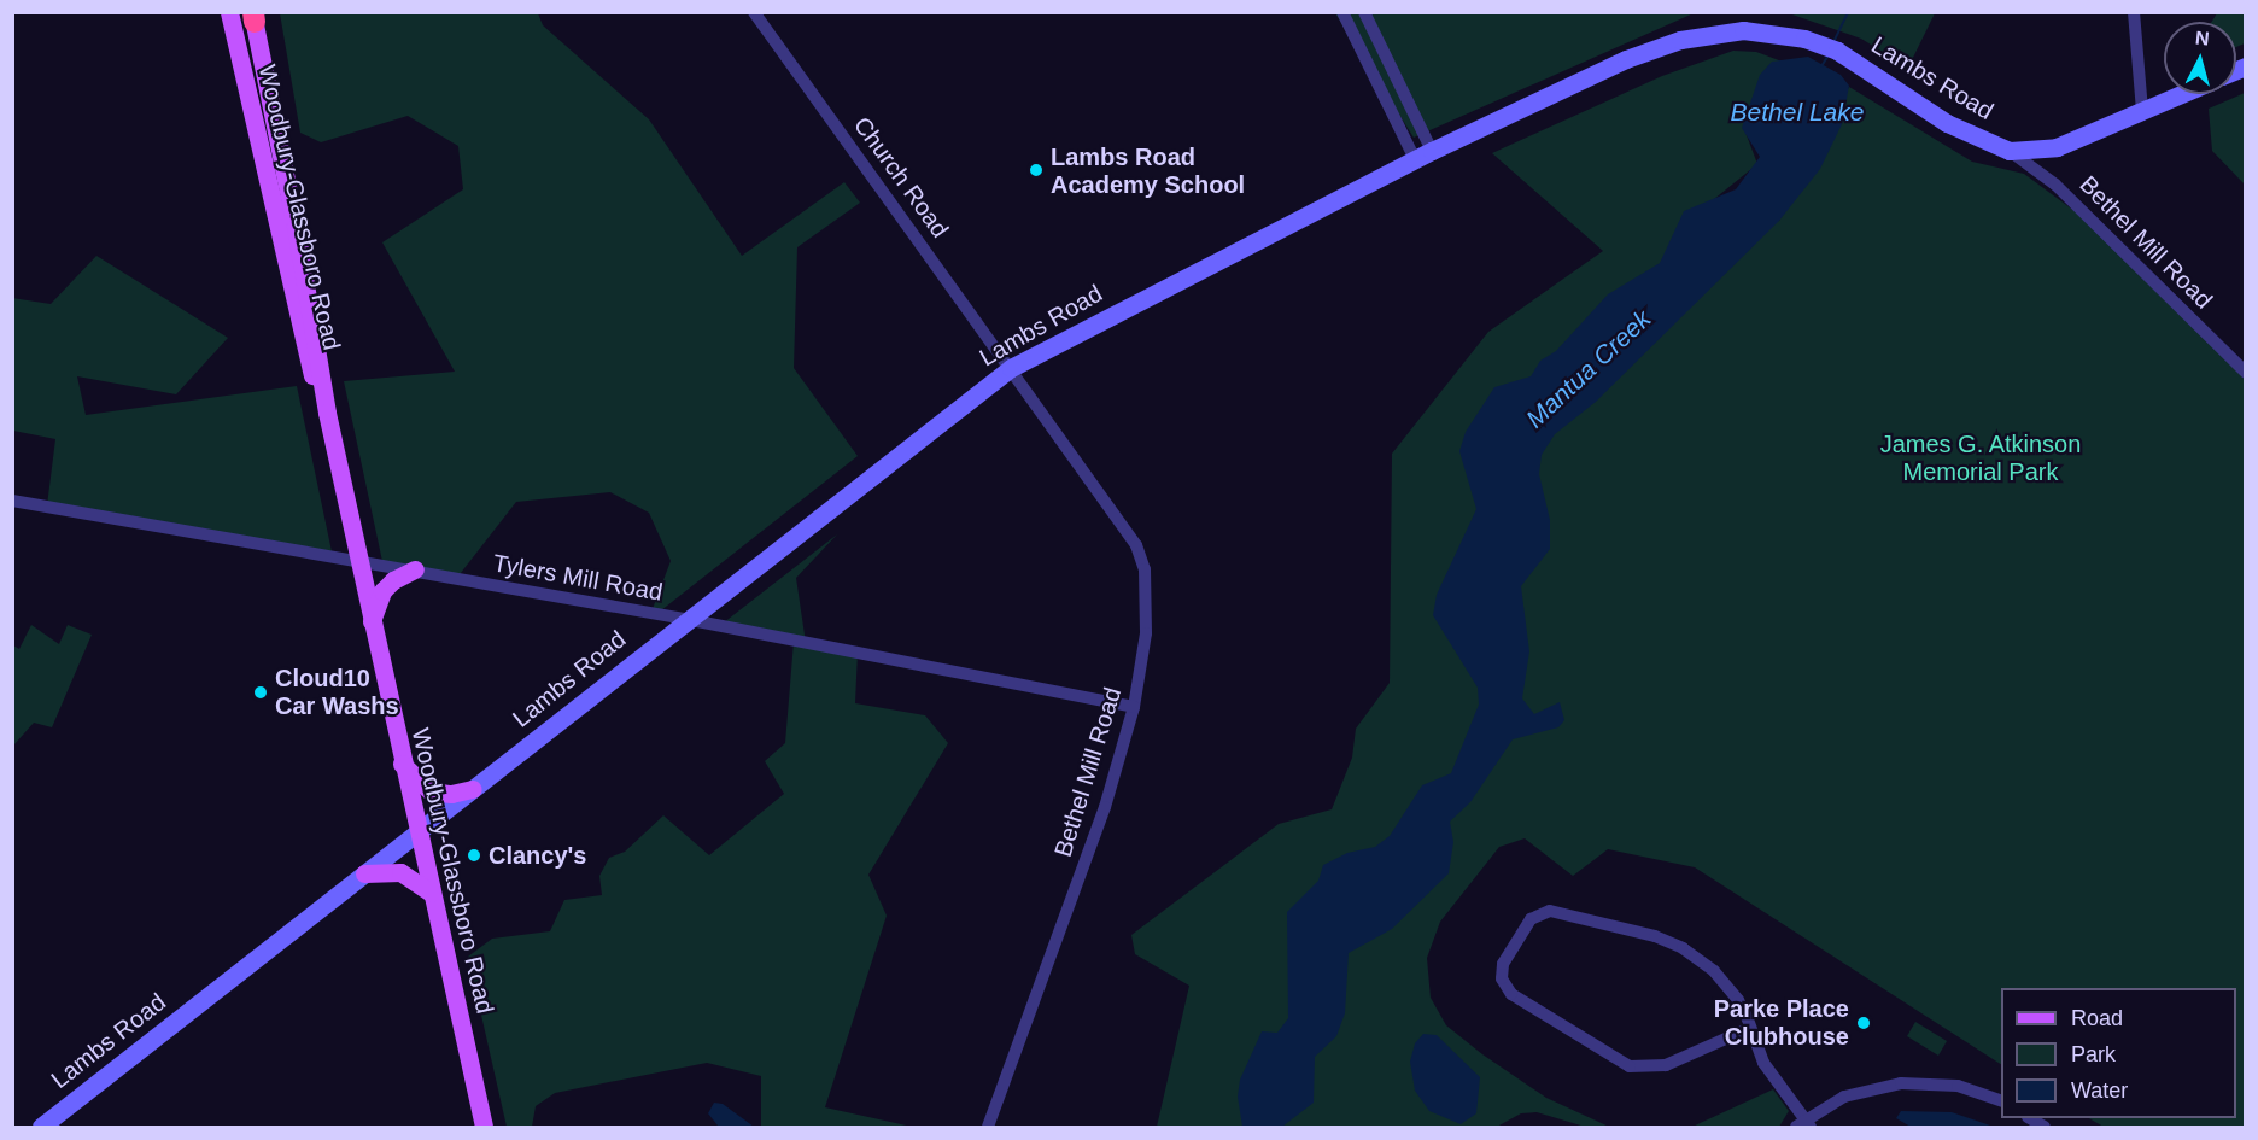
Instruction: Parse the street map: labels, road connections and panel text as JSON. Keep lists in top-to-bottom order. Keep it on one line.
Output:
{"streets":{"main road":["Lambs Road","Woodbury-Glassboro Road"],"street":["Church Road","Bethel Mill Road","Tylers Mill Road"]},"crossings":[["Lambs Road","Church Road"],["Lambs Road","Woodbury-Glassboro Road"],["Lambs Road","Bethel Mill Road"],["Lambs Road","Tylers Mill Road"],["Church Road","Bethel Mill Road"],["Woodbury-Glassboro Road","Tylers Mill Road"],["Bethel Mill Road","Tylers Mill Road"]],"water":["Bethel Lake","Mantua Creek"],"parks":["James G. Atkinson Memorial Park"],"places":["Lambs Road Academy School","Cloud10 Car Washs","Clancy's","Parke Place Clubhouse"],"legend":["Road","Park","Water"],"north":"top"}
